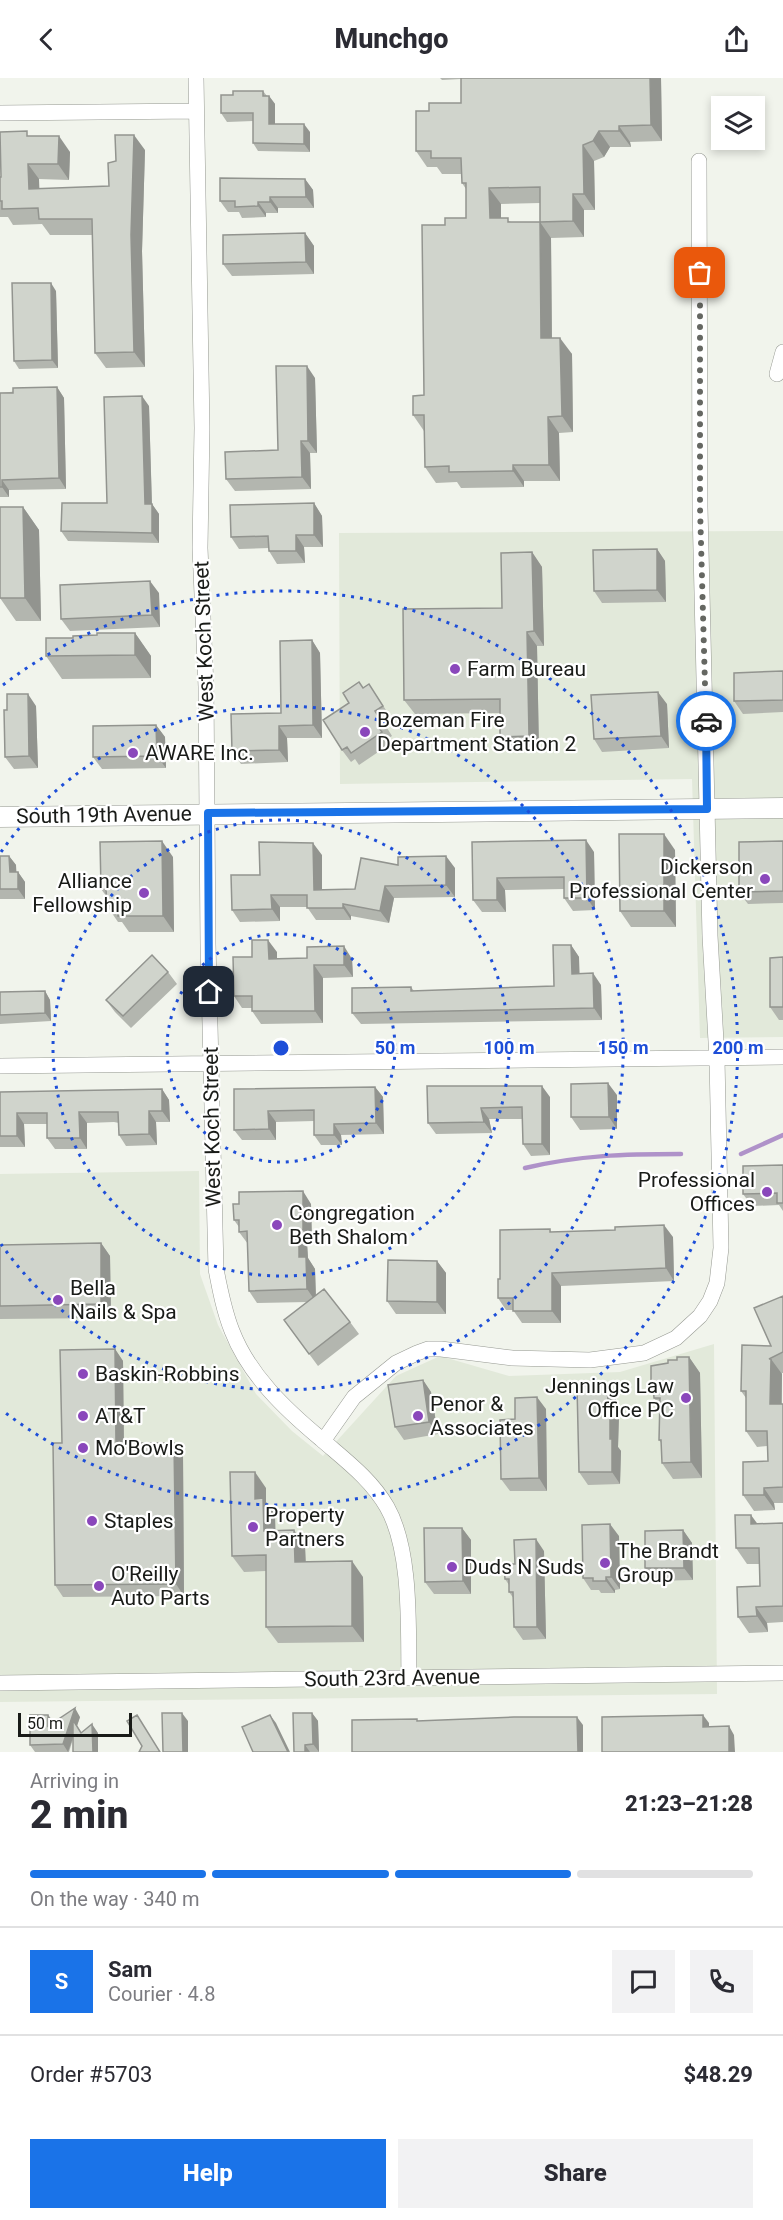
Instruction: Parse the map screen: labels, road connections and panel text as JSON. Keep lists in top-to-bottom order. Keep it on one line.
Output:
{"streets":{"main road":["South 19th Avenue"],"street":["West Koch Street","South 23rd Avenue"]},"crossings":[["West Koch Street","South 19th Avenue"],["West Koch Street","South 23rd Avenue"]],"places":["Farm Bureau","Bozeman Fire Department Station 2","AWARE Inc.","Dickerson Professional Center","Alliance Fellowship","Professional Offices","Congregation Beth Shalom","Bella Nails & Spa","Baskin-Robbins","Jennings Law Office PC","AT&T","Penor & Associates","Mo'Bowls","Staples","Property Partners","The Brandt Group","Duds N Suds","O'Reilly Auto Parts"],"scale_bar":"50 m","page":{"header":"Munchgo","scale":"50 m","heading":["2 min","Arriving in","21:23–21:28"],"panel":["Sam","Courier · 4.8","Order #5703","$48.29"],"bar":"On the way · 340 m","round":"S","buttons":["Help","Share"]},"rings":["50 m","100 m","150 m","200 m"]}
